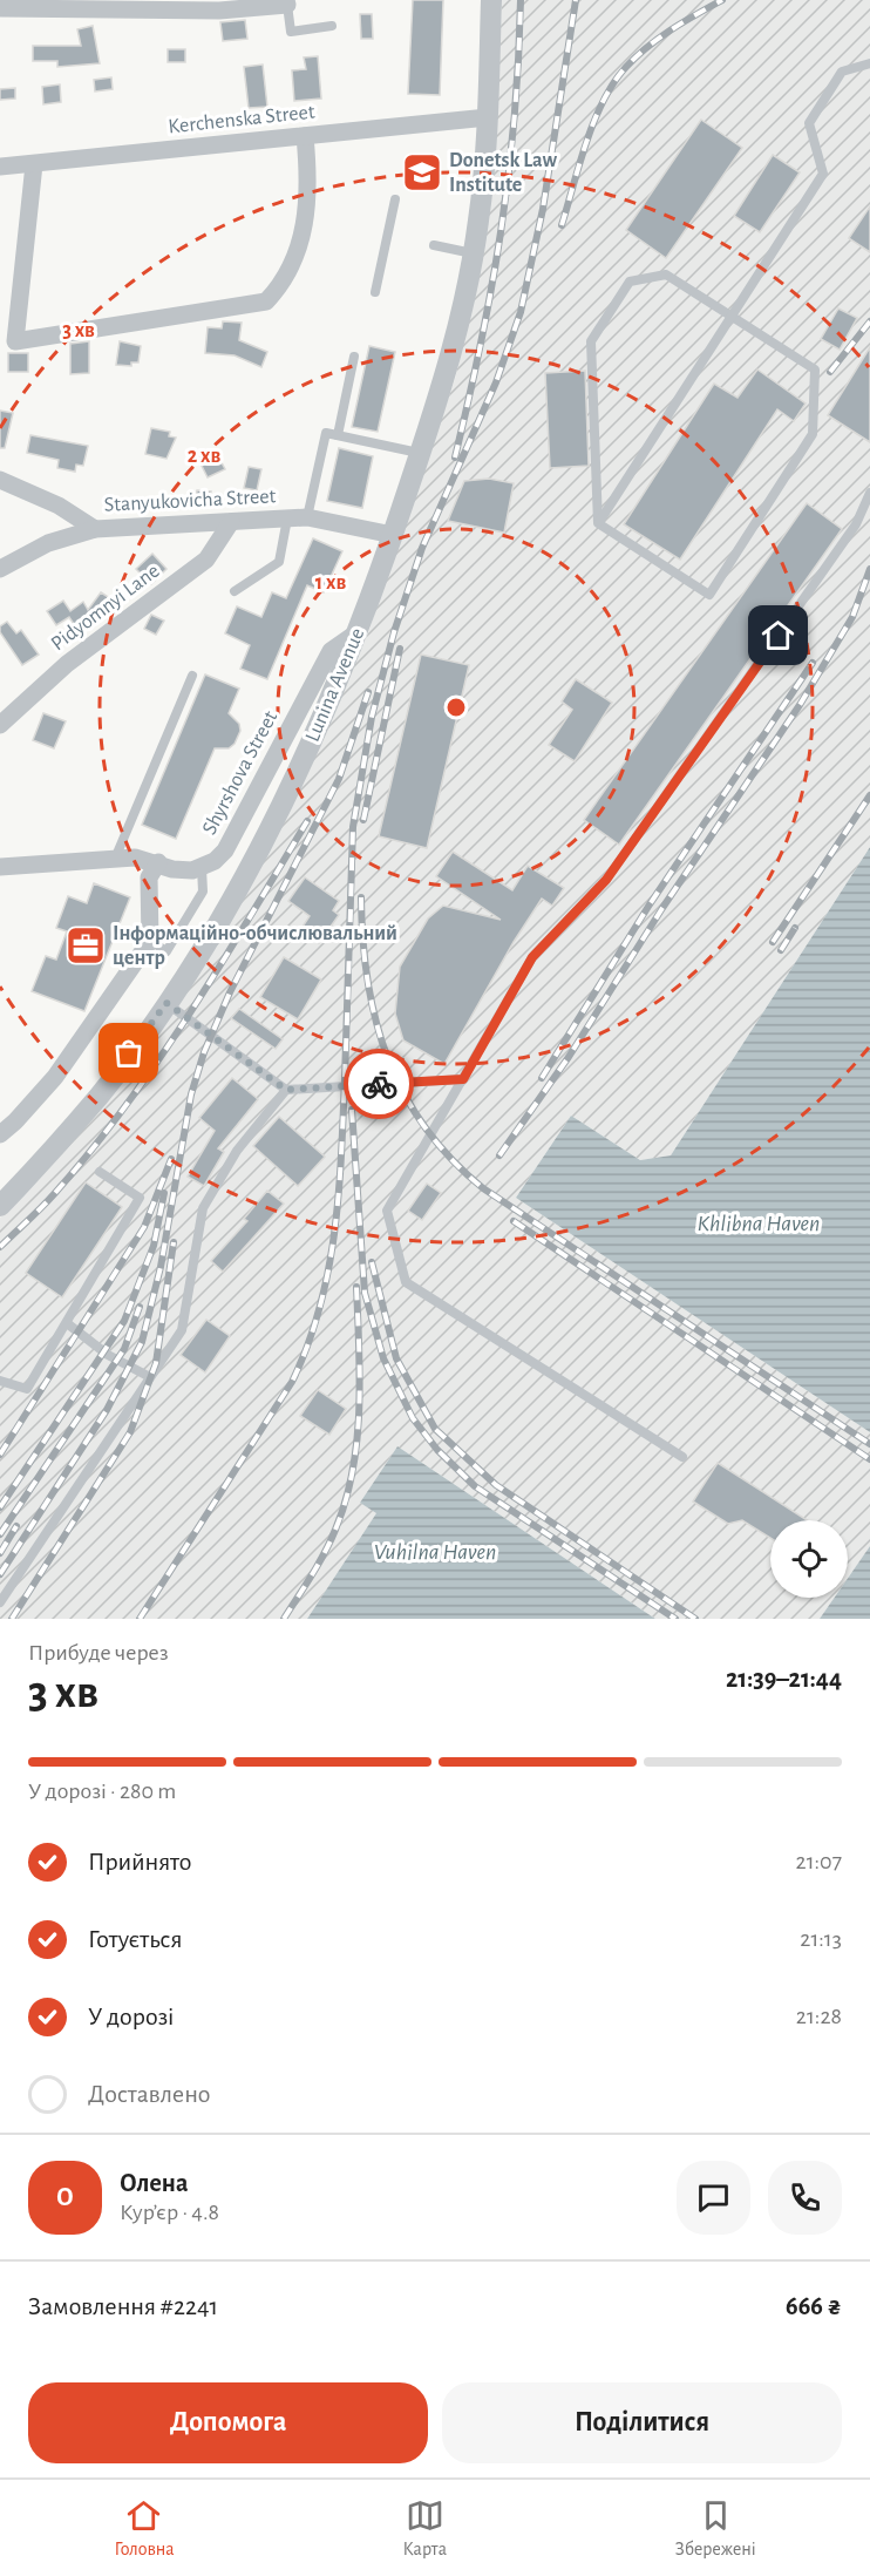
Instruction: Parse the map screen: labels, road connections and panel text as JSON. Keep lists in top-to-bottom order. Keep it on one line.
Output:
{"streets":{"street":["Kerchenska Street","Stanyukovicha Street","Pidyomnyi Lane","Lunina Avenue","Shyrshova Street"]},"crossings":[["Kerchenska Street","Lunina Avenue"],["Stanyukovicha Street","Pidyomnyi Lane"],["Stanyukovicha Street","Lunina Avenue"],["Lunina Avenue","Shyrshova Street"]],"water":["Khlibna Haven","Vuhilna Haven"],"places":{"school or university":["Donetsk Law Institute"],"office":["Інформаційно-обчислювальний центр"]},"page":{"heading":["3 хв","Прибуде через","21:39–21:44"],"panel":["Олена","Кур’єр · 4.8","Замовлення #2241","666 ₴"],"bar":"У дорозі · 280 m","list":[["Прийнято","21:07"],["Готується","21:13"],["У дорозі","21:28"],"Доставлено"],"round":"О","buttons":["Допомога","Поділитися"],"tabs":["Головна","Карта","Збережені"]},"rings":["3 хв","2 хв","1 хв"]}
